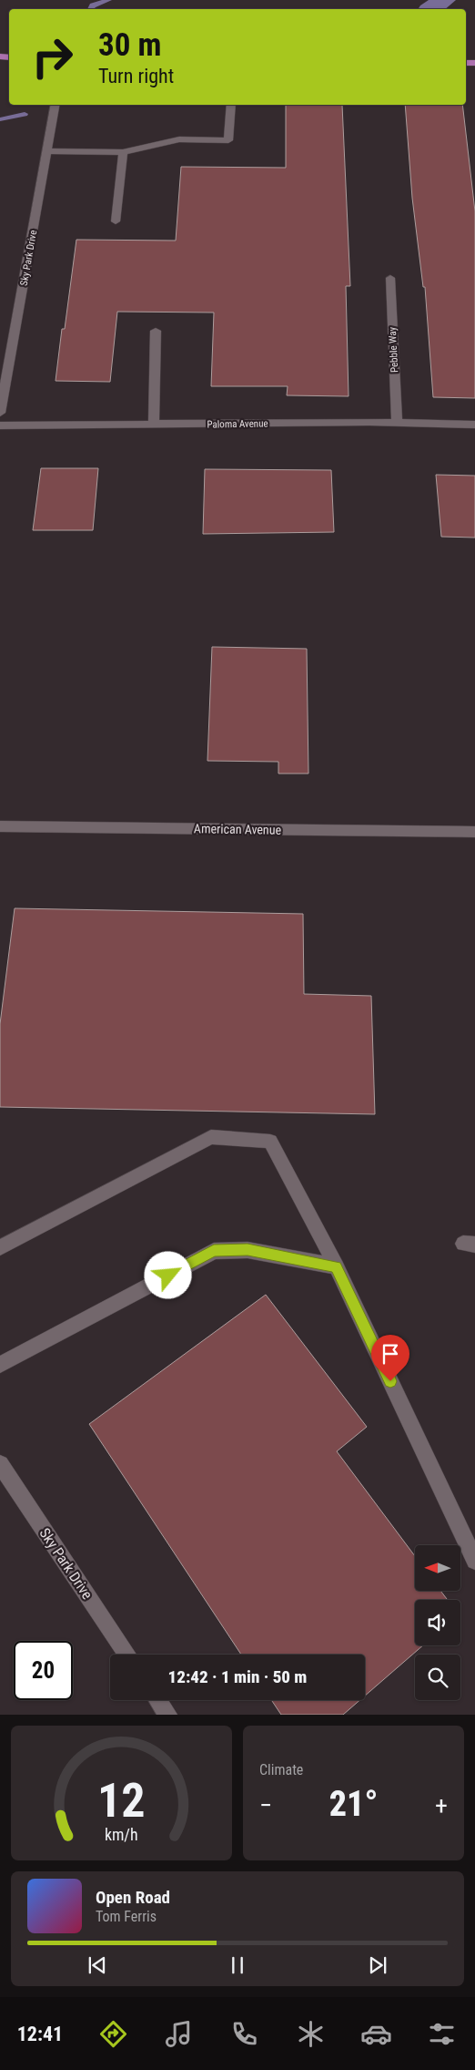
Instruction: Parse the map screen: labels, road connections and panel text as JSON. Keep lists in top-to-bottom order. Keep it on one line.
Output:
{"streets":{"street":["Sky Park Drive","Pebble Way","Paloma Avenue","American Avenue"]},"crossings":[["Pebble Way","Paloma Avenue"]],"north":"left","page":{"turn":["30 m","Turn right"],"limit":"20","trip":"12:42 · 1 min · 50 m","tile":"Climate","heat":["−","21°","+"],"song":["Open Road","Tom Ferris"],"tabs":"12:41","gauge":["12","km/h"]}}
